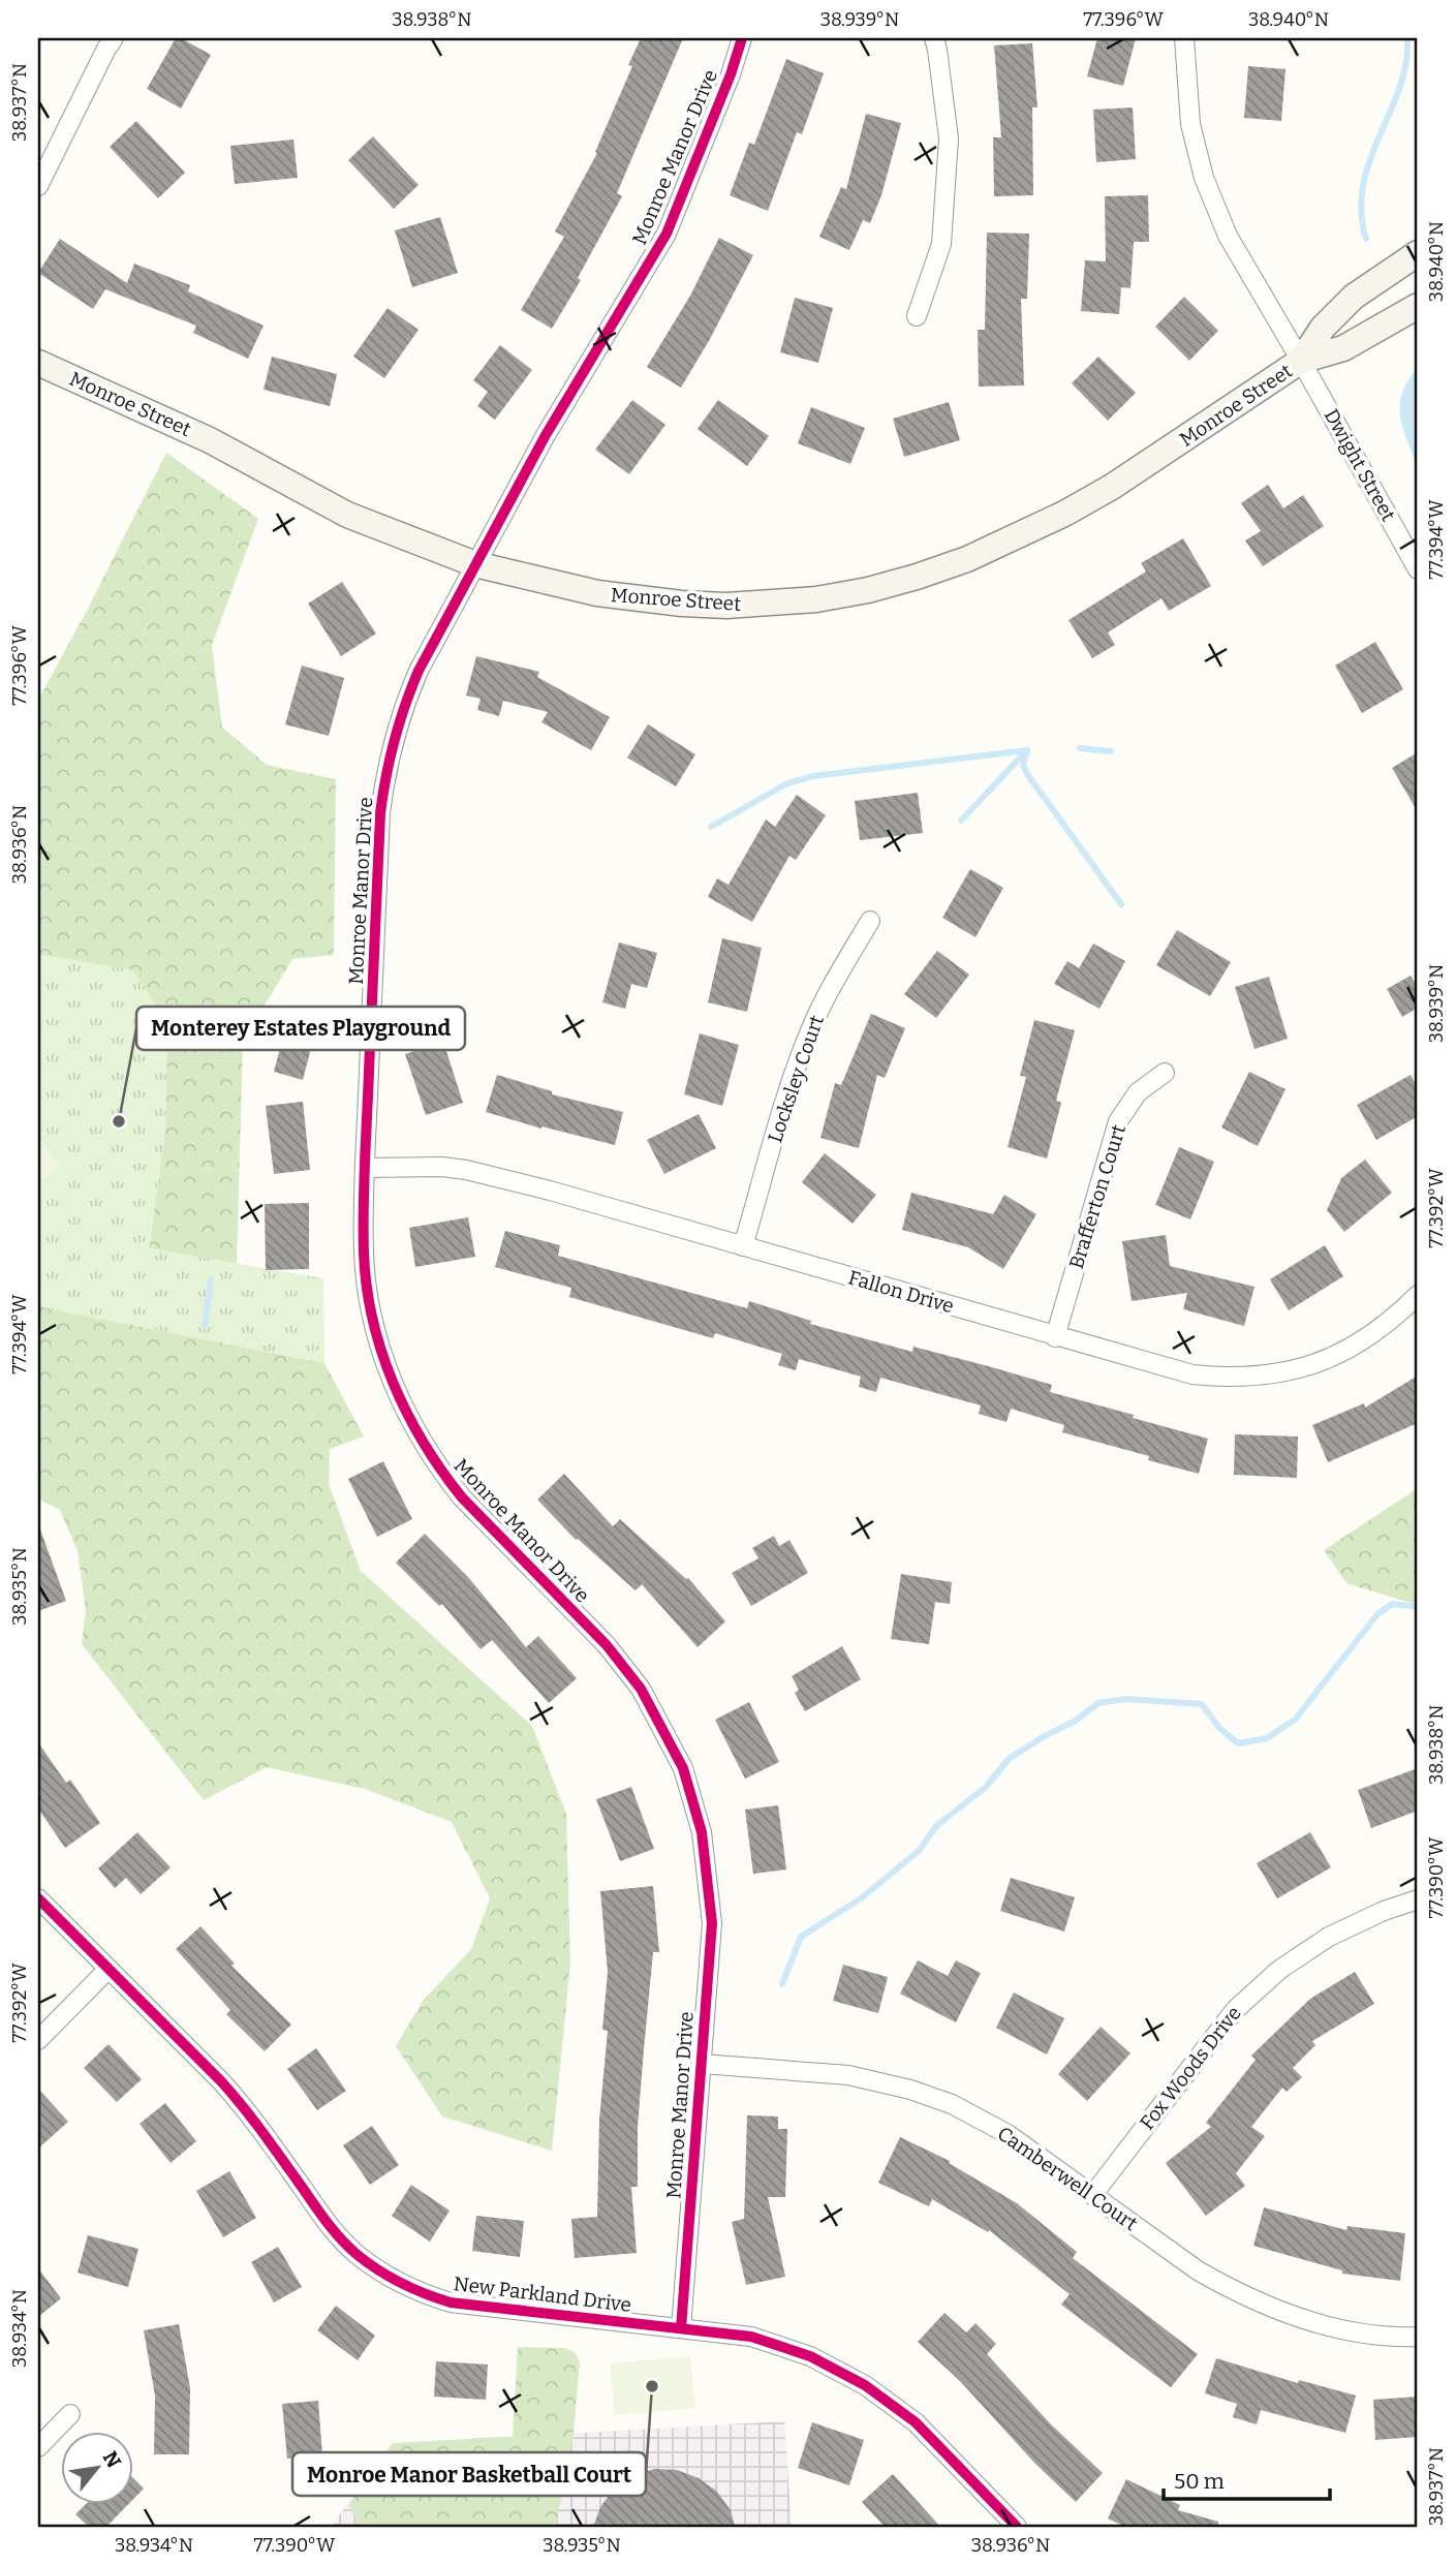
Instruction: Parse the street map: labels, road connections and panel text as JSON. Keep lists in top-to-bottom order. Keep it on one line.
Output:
{"streets":{"main road":["Monroe Street"],"street":["Monroe Manor Drive","Dwight Street","Locksley Court","Brafferton Court","Fallon Drive","Fox Woods Drive","Camberwell Court","New Parkland Drive"]},"crossings":[["Monroe Manor Drive","Monroe Street"],["Monroe Manor Drive","Fallon Drive"],["Monroe Manor Drive","Camberwell Court"],["Monroe Manor Drive","New Parkland Drive"],["Monroe Street","Dwight Street"],["Locksley Court","Fallon Drive"],["Brafferton Court","Fallon Drive"],["Fox Woods Drive","Camberwell Court"]],"places":["Monterey Estates Playground","Monroe Manor Basketball Court"],"scale_bar":"50 m","north":"top right","coordinates":["38.938°N","38.939°N","77.396°W","38.940°N","38.937°N","77.394°W","38.936°N","77.392°W","38.935°N","77.390°W","38.934°N"]}
